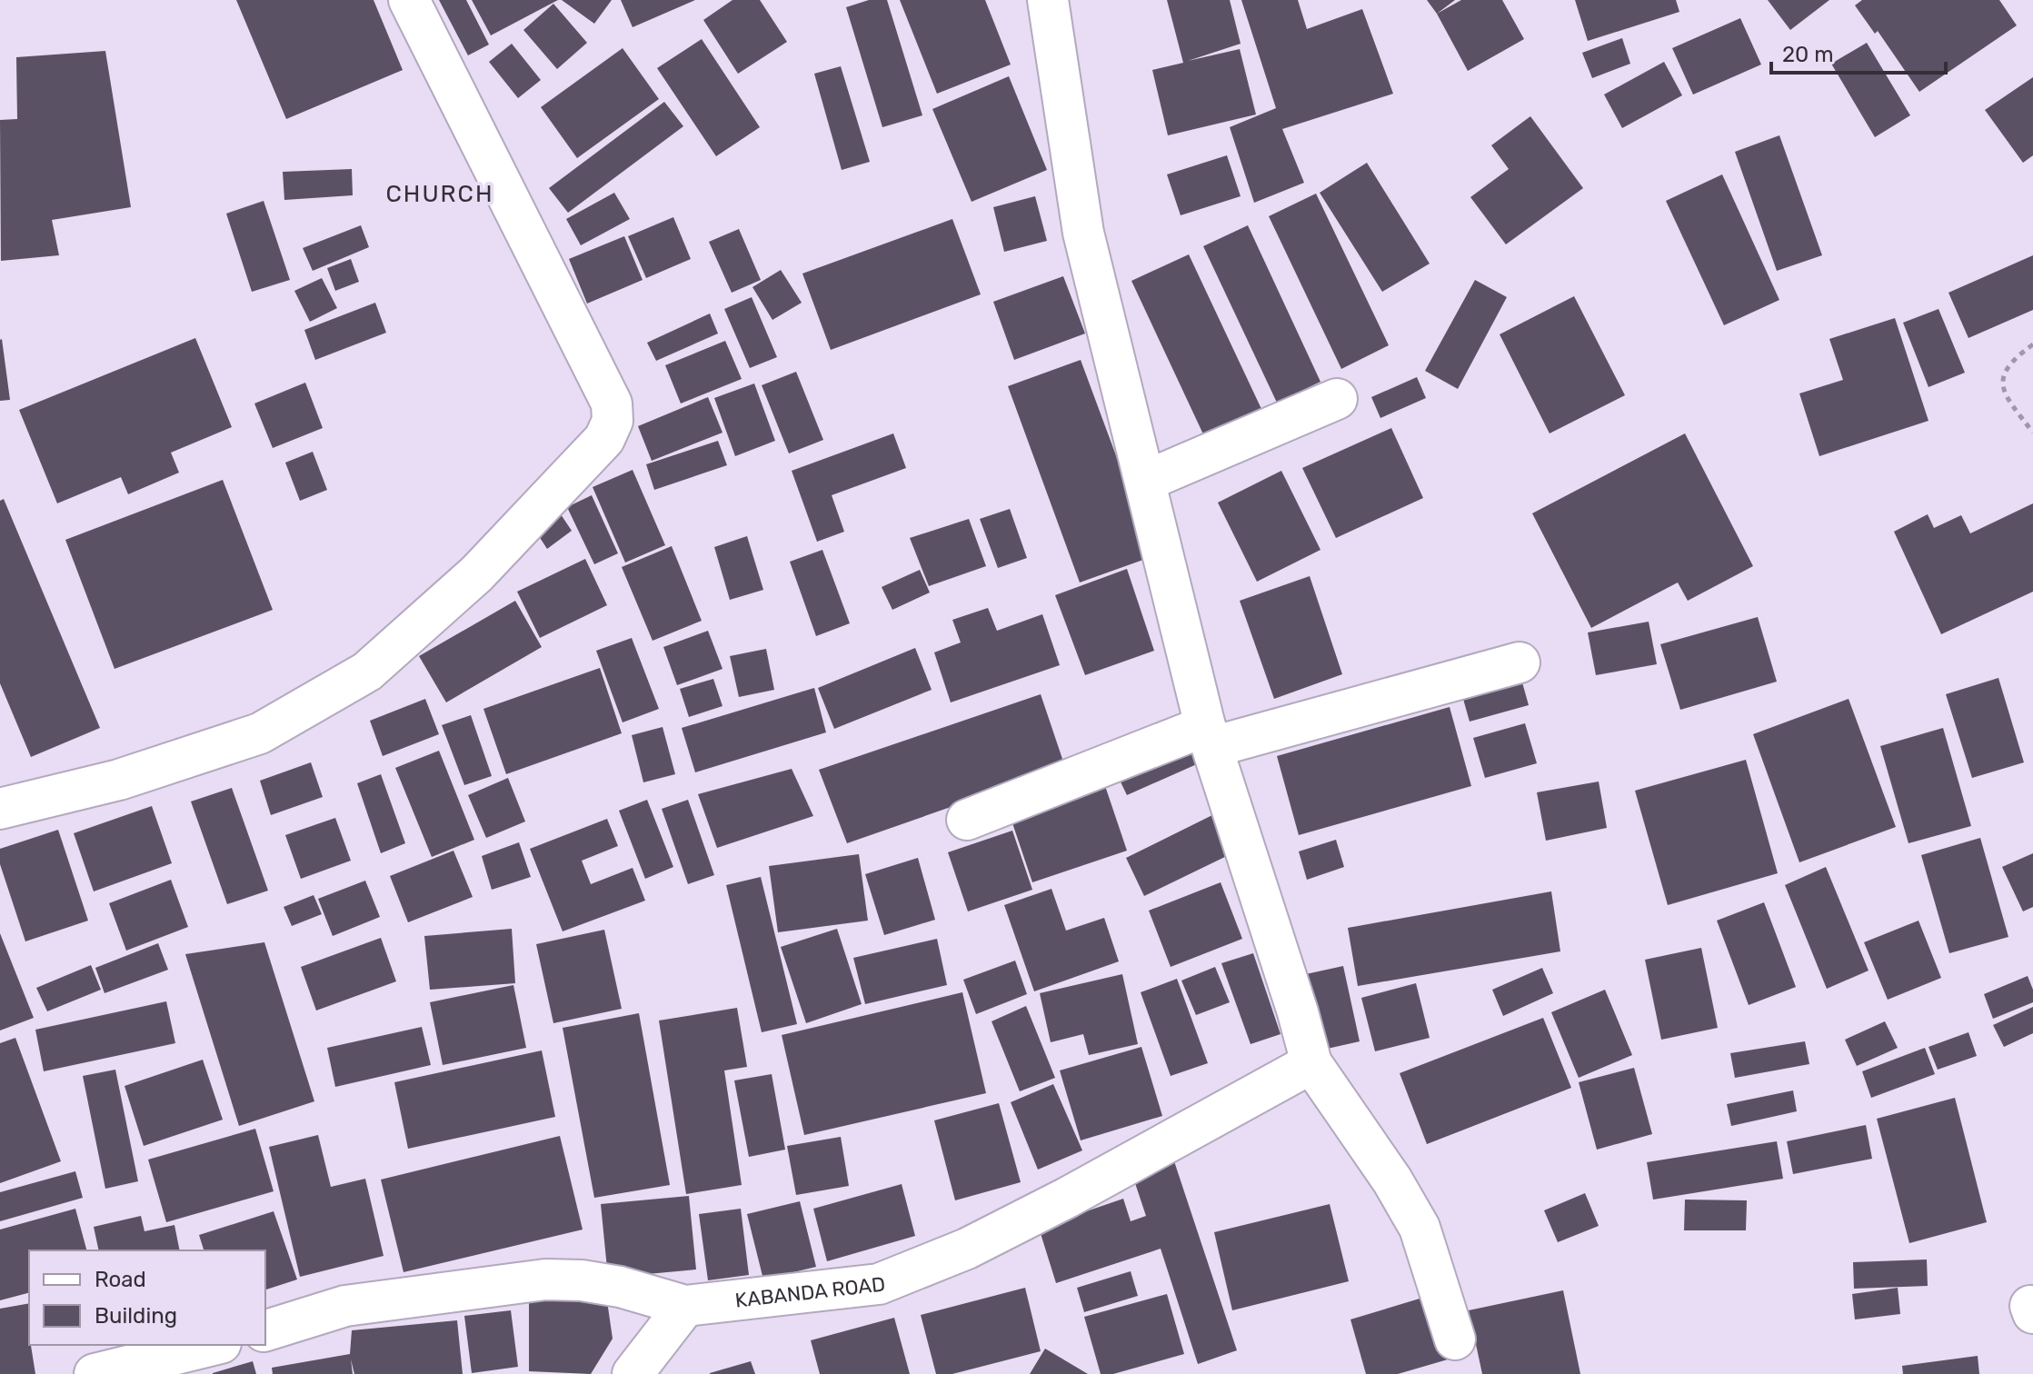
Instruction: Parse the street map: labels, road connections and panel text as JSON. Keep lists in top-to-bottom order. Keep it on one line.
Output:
{"streets":{"street":["KABANDA ROAD"]},"districts":["CHURCH"],"legend":["Road","Building"],"scale_bar":"20 m"}
